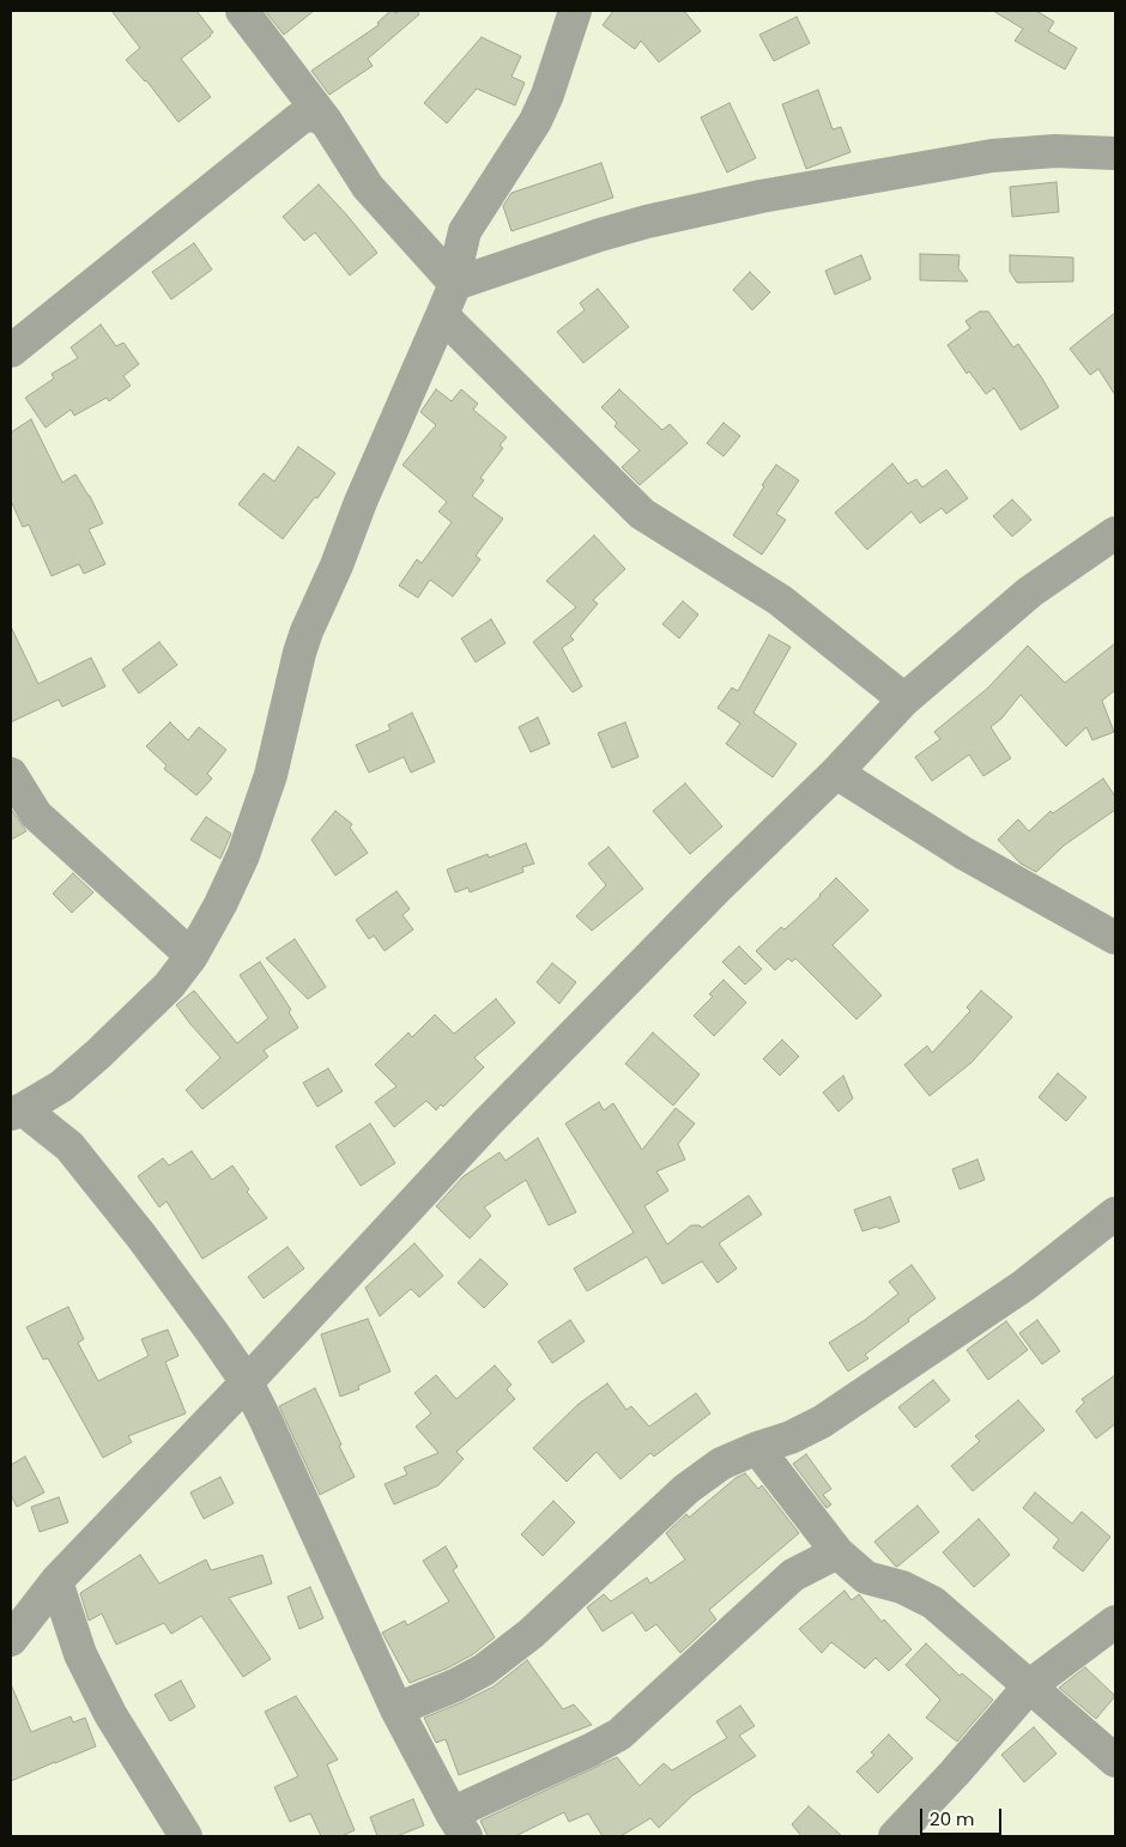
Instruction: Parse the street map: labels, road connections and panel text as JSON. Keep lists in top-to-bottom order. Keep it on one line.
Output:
{"scale_bar":"20 m"}
